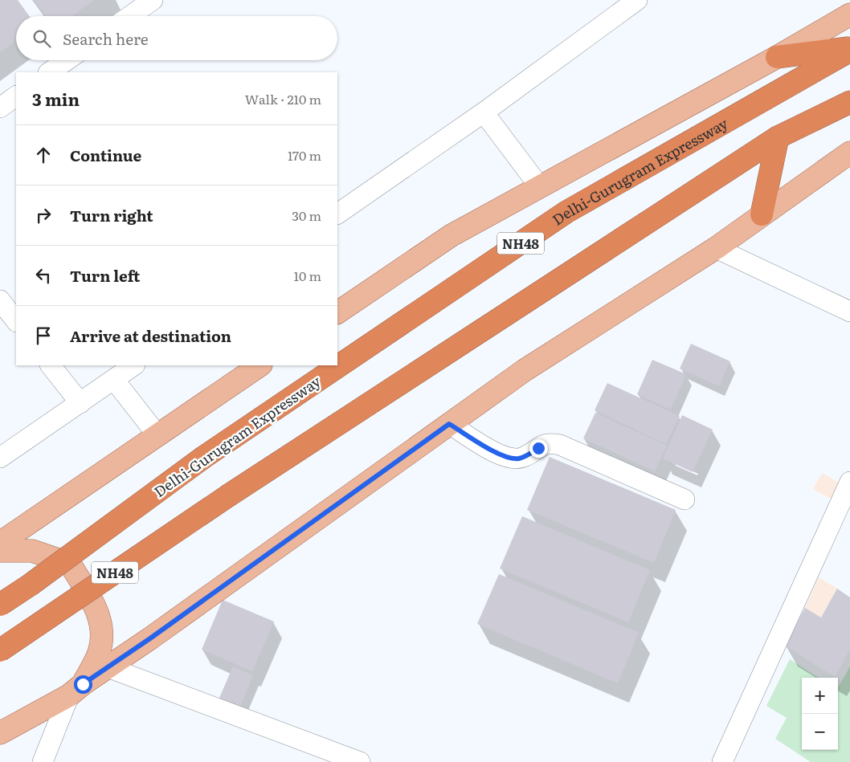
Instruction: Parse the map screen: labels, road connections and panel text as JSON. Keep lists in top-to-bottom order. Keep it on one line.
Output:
{"streets":{"highway":["Delhi-Gurugram Expressway","NH48"]},"page":{"search":"Search here","heading":["3 min","Walk · 210 m"],"list":[["Continue","170 m"],["Turn right","30 m"],["Turn left","10 m"],"Arrive at destination"],"map_buttons":["+","−"]}}
